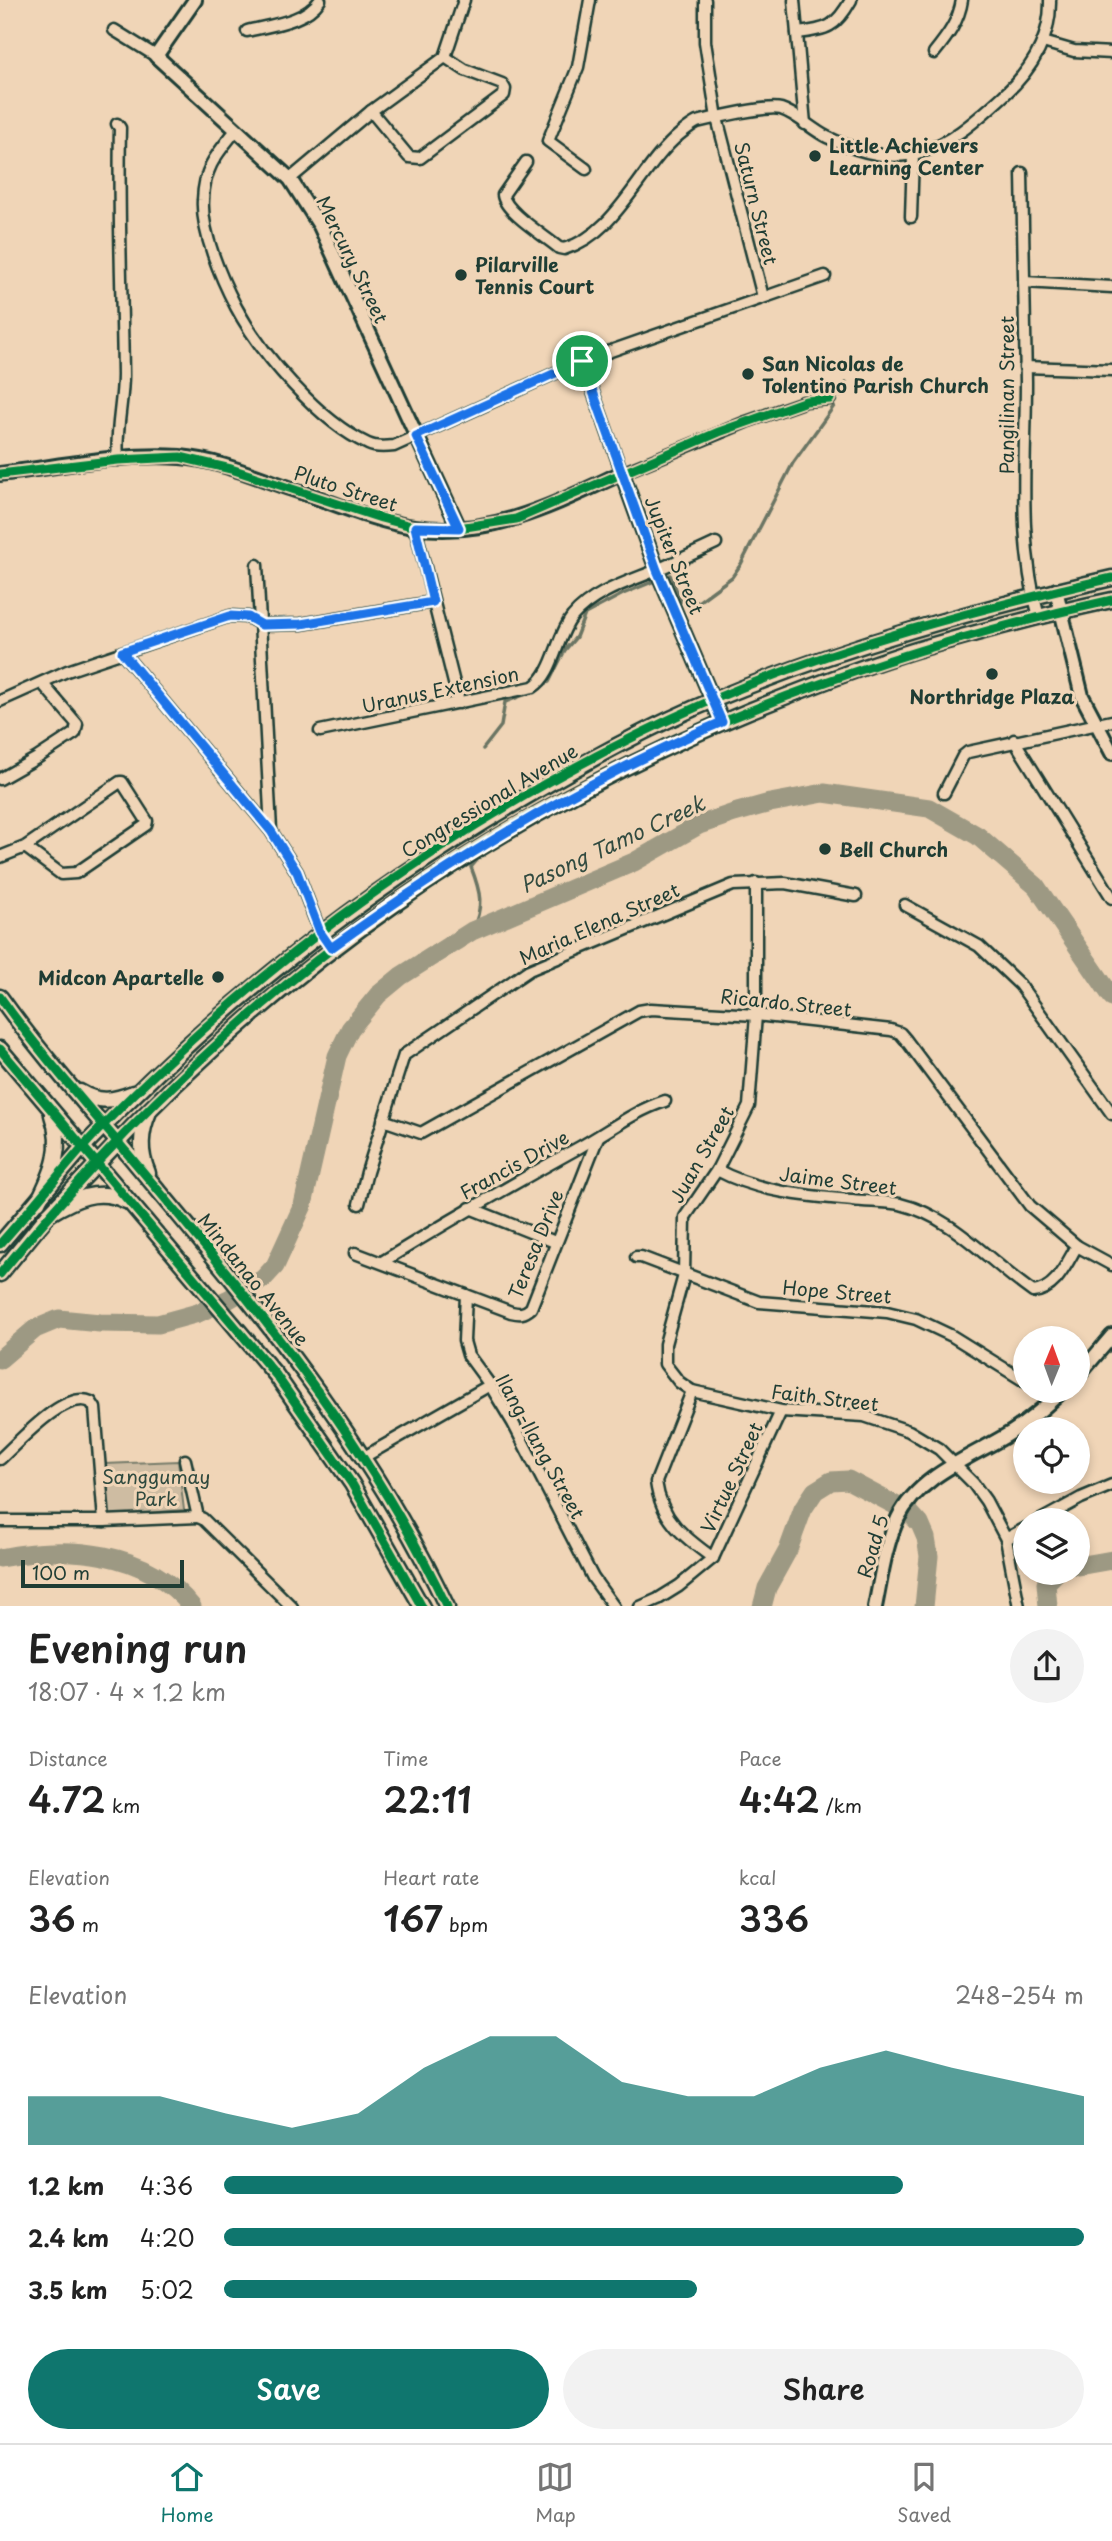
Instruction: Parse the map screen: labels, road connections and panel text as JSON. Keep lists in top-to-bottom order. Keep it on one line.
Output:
{"streets":{"main road":["Congressional Avenue","Mindanao Avenue"],"street":["Saturn Street","Mercury Street","Pangilinan Street","Pluto Street","Jupiter Street","Uranus Extension","Maria Elena Street","Ricardo Street","Juan Street","Francis Drive","Jaime Street","Teresa Drive","Hope Street","Faith Street","Ilang-Ilang Street","Virtue Street","Road 5"]},"crossings":[["Mercury Street","Pluto Street"],["Pangilinan Street","Congressional Avenue"],["Pluto Street","Jupiter Street"],["Jupiter Street","Uranus Extension"],["Jupiter Street","Congressional Avenue"],["Congressional Avenue","Mindanao Avenue"],["Maria Elena Street","Ricardo Street"],["Maria Elena Street","Juan Street"],["Ricardo Street","Juan Street"],["Ricardo Street","Jaime Street"],["Juan Street","Jaime Street"],["Juan Street","Hope Street"],["Francis Drive","Teresa Drive"],["Teresa Drive","Ilang-Ilang Street"],["Faith Street","Virtue Street"],["Faith Street","Road 5"]],"water":["Pasong Tamo Creek"],"parks":["Sanggumay Park"],"places":["Little Achievers Learning Center","Pilarville Tennis Court","San Nicolas de Tolentino Parish Church","Northridge Plaza","Bell Church","Midcon Apartelle"],"scale_bar":"100 m","north":"top","page":{"scale":"100 m","heading":["Evening run","18:07 · 4 × 1.2 km"],"stats":[["Distance","4.72 km"],["Time","22:11"],["Pace","4:42 /km"],["Elevation","36 m"],["Heart rate","167 bpm"],["kcal","336"]],"chart":["Elevation","248–254 m"],"list":[{"name":"1.2 km","note":"4:36"},{"name":"2.4 km","note":"4:20"},{"name":"3.5 km","note":"5:02"}],"buttons":["Save","Share"],"tabs":["Home","Map","Saved"]}}
